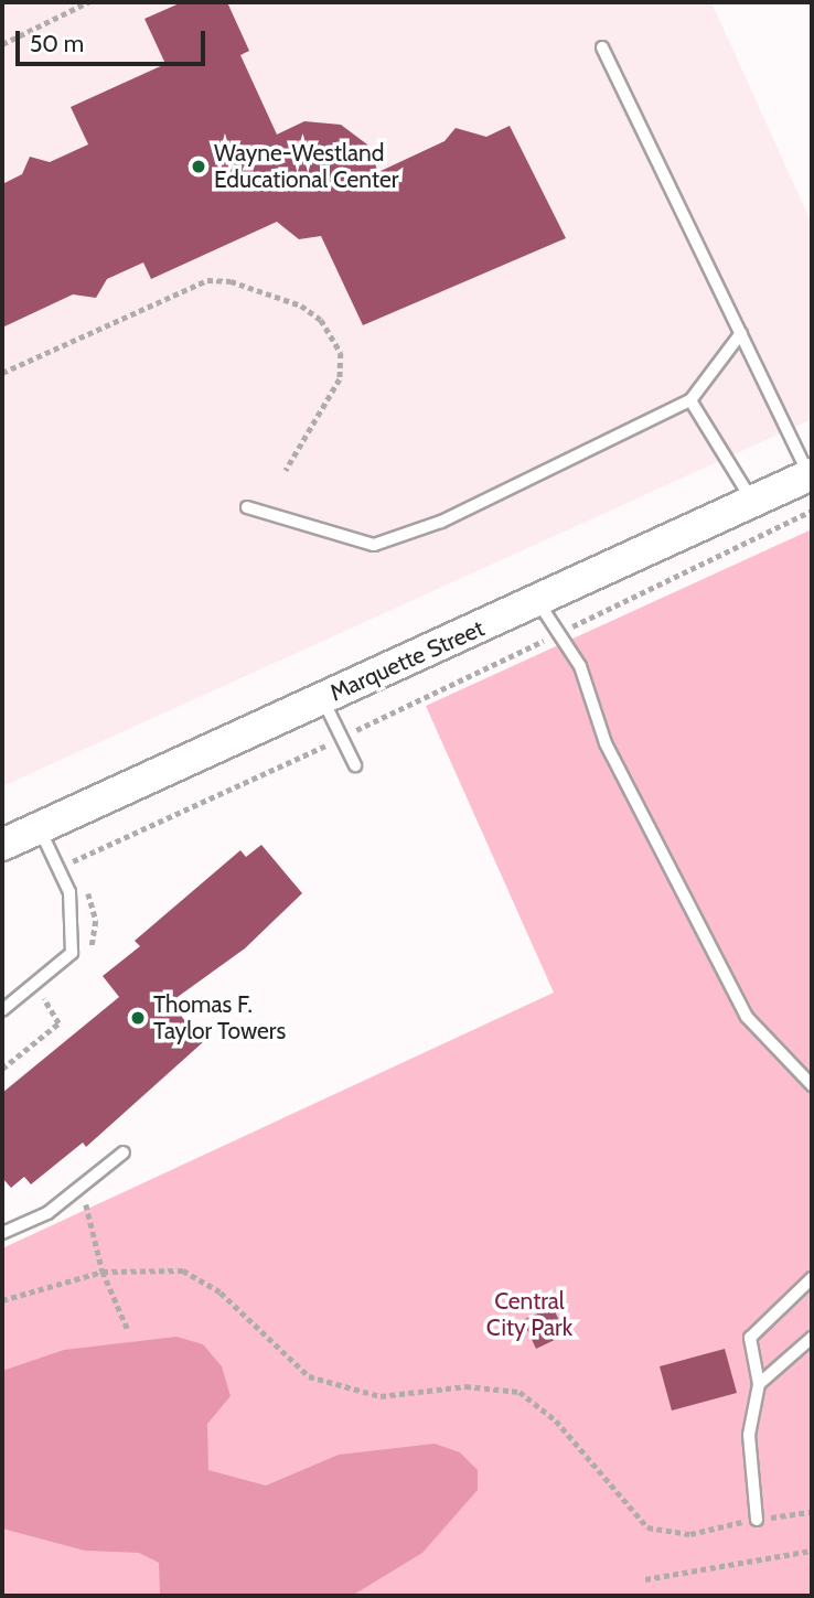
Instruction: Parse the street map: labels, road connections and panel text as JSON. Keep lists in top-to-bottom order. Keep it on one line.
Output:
{"streets":{"street":["Marquette Street"]},"parks":["Central City Park"],"places":["Wayne-Westland Educational Center","Thomas F. Taylor Towers"],"scale_bar":"50 m"}
